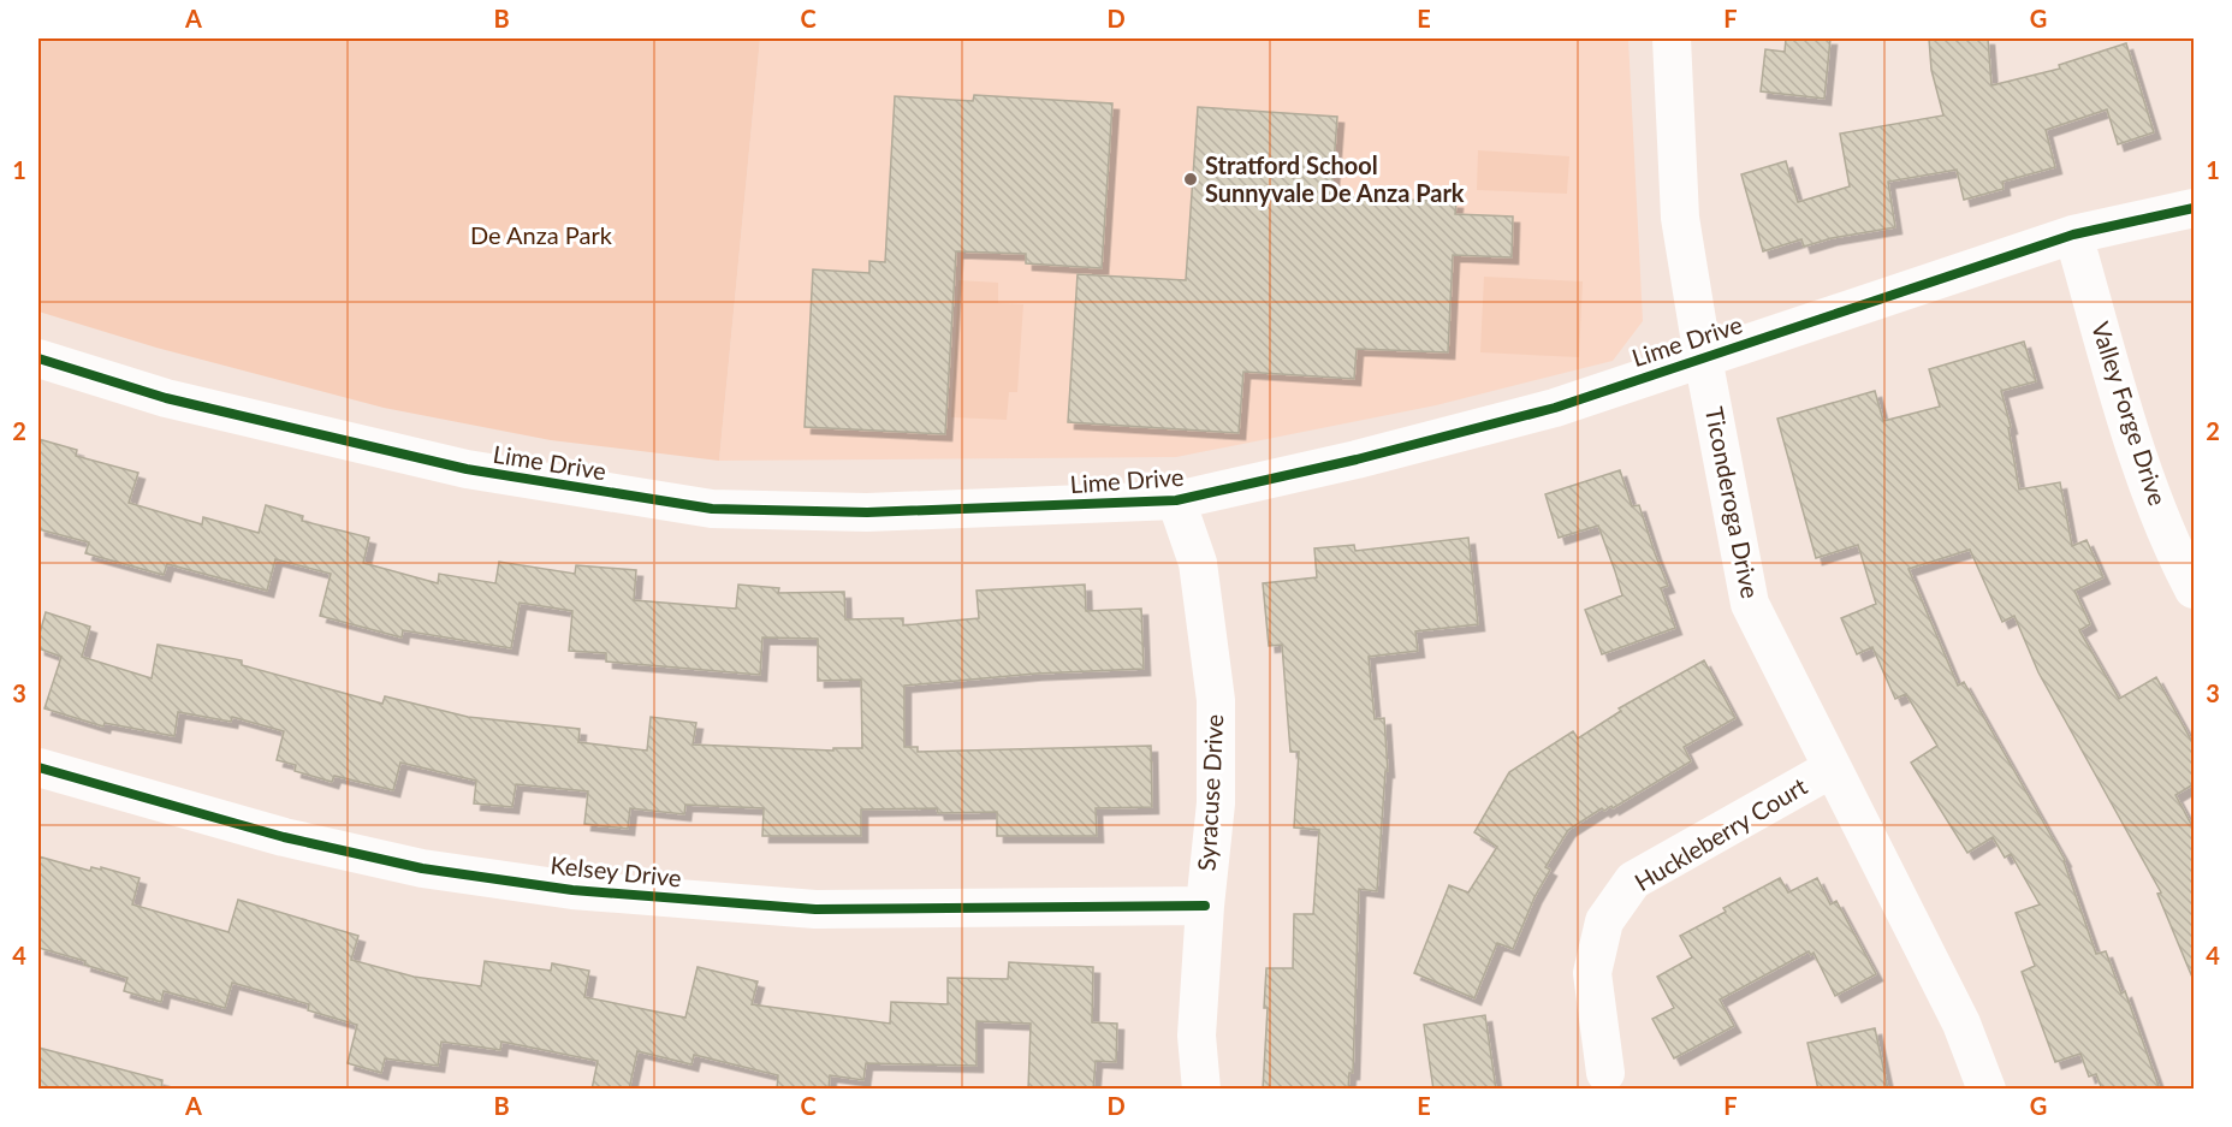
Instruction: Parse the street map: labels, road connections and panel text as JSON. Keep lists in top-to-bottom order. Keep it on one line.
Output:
{"streets":{"street":["Lime Drive","Valley Forge Drive","Ticonderoga Drive","Syracuse Drive","Huckleberry Court","Kelsey Drive"]},"crossings":[["Lime Drive","Valley Forge Drive"],["Lime Drive","Ticonderoga Drive"],["Lime Drive","Syracuse Drive"],["Ticonderoga Drive","Huckleberry Court"],["Syracuse Drive","Kelsey Drive"]],"parks":["De Anza Park"],"places":["Stratford School Sunnyvale De Anza Park"],"grid":{"columns":["A","B","C","D","E","F","G"],"rows":["1","2","3","4"]}}
